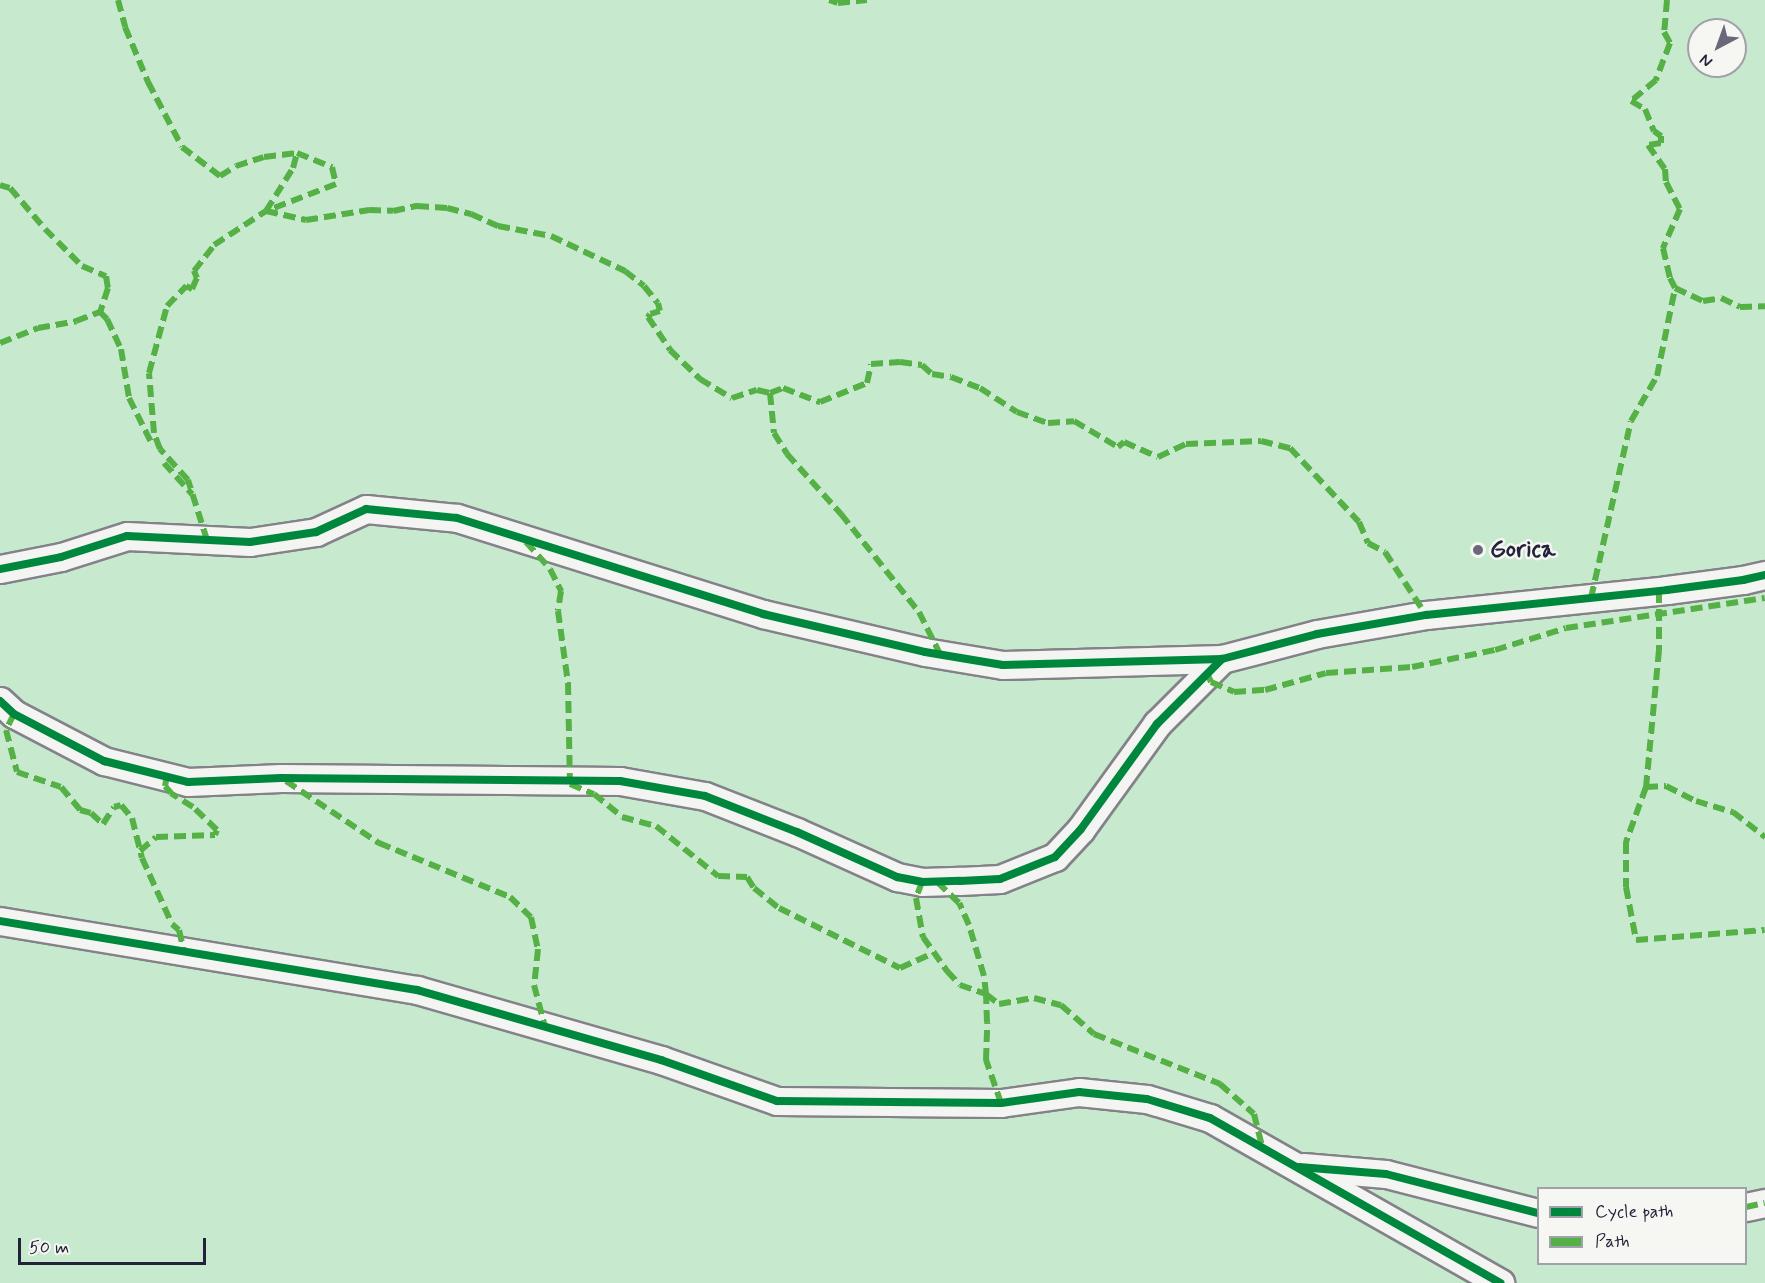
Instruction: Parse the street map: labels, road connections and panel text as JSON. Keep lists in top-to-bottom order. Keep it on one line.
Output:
{"places":["Gorica"],"legend":["Cycle path","Path"],"scale_bar":"50 m","north":"bottom left"}
